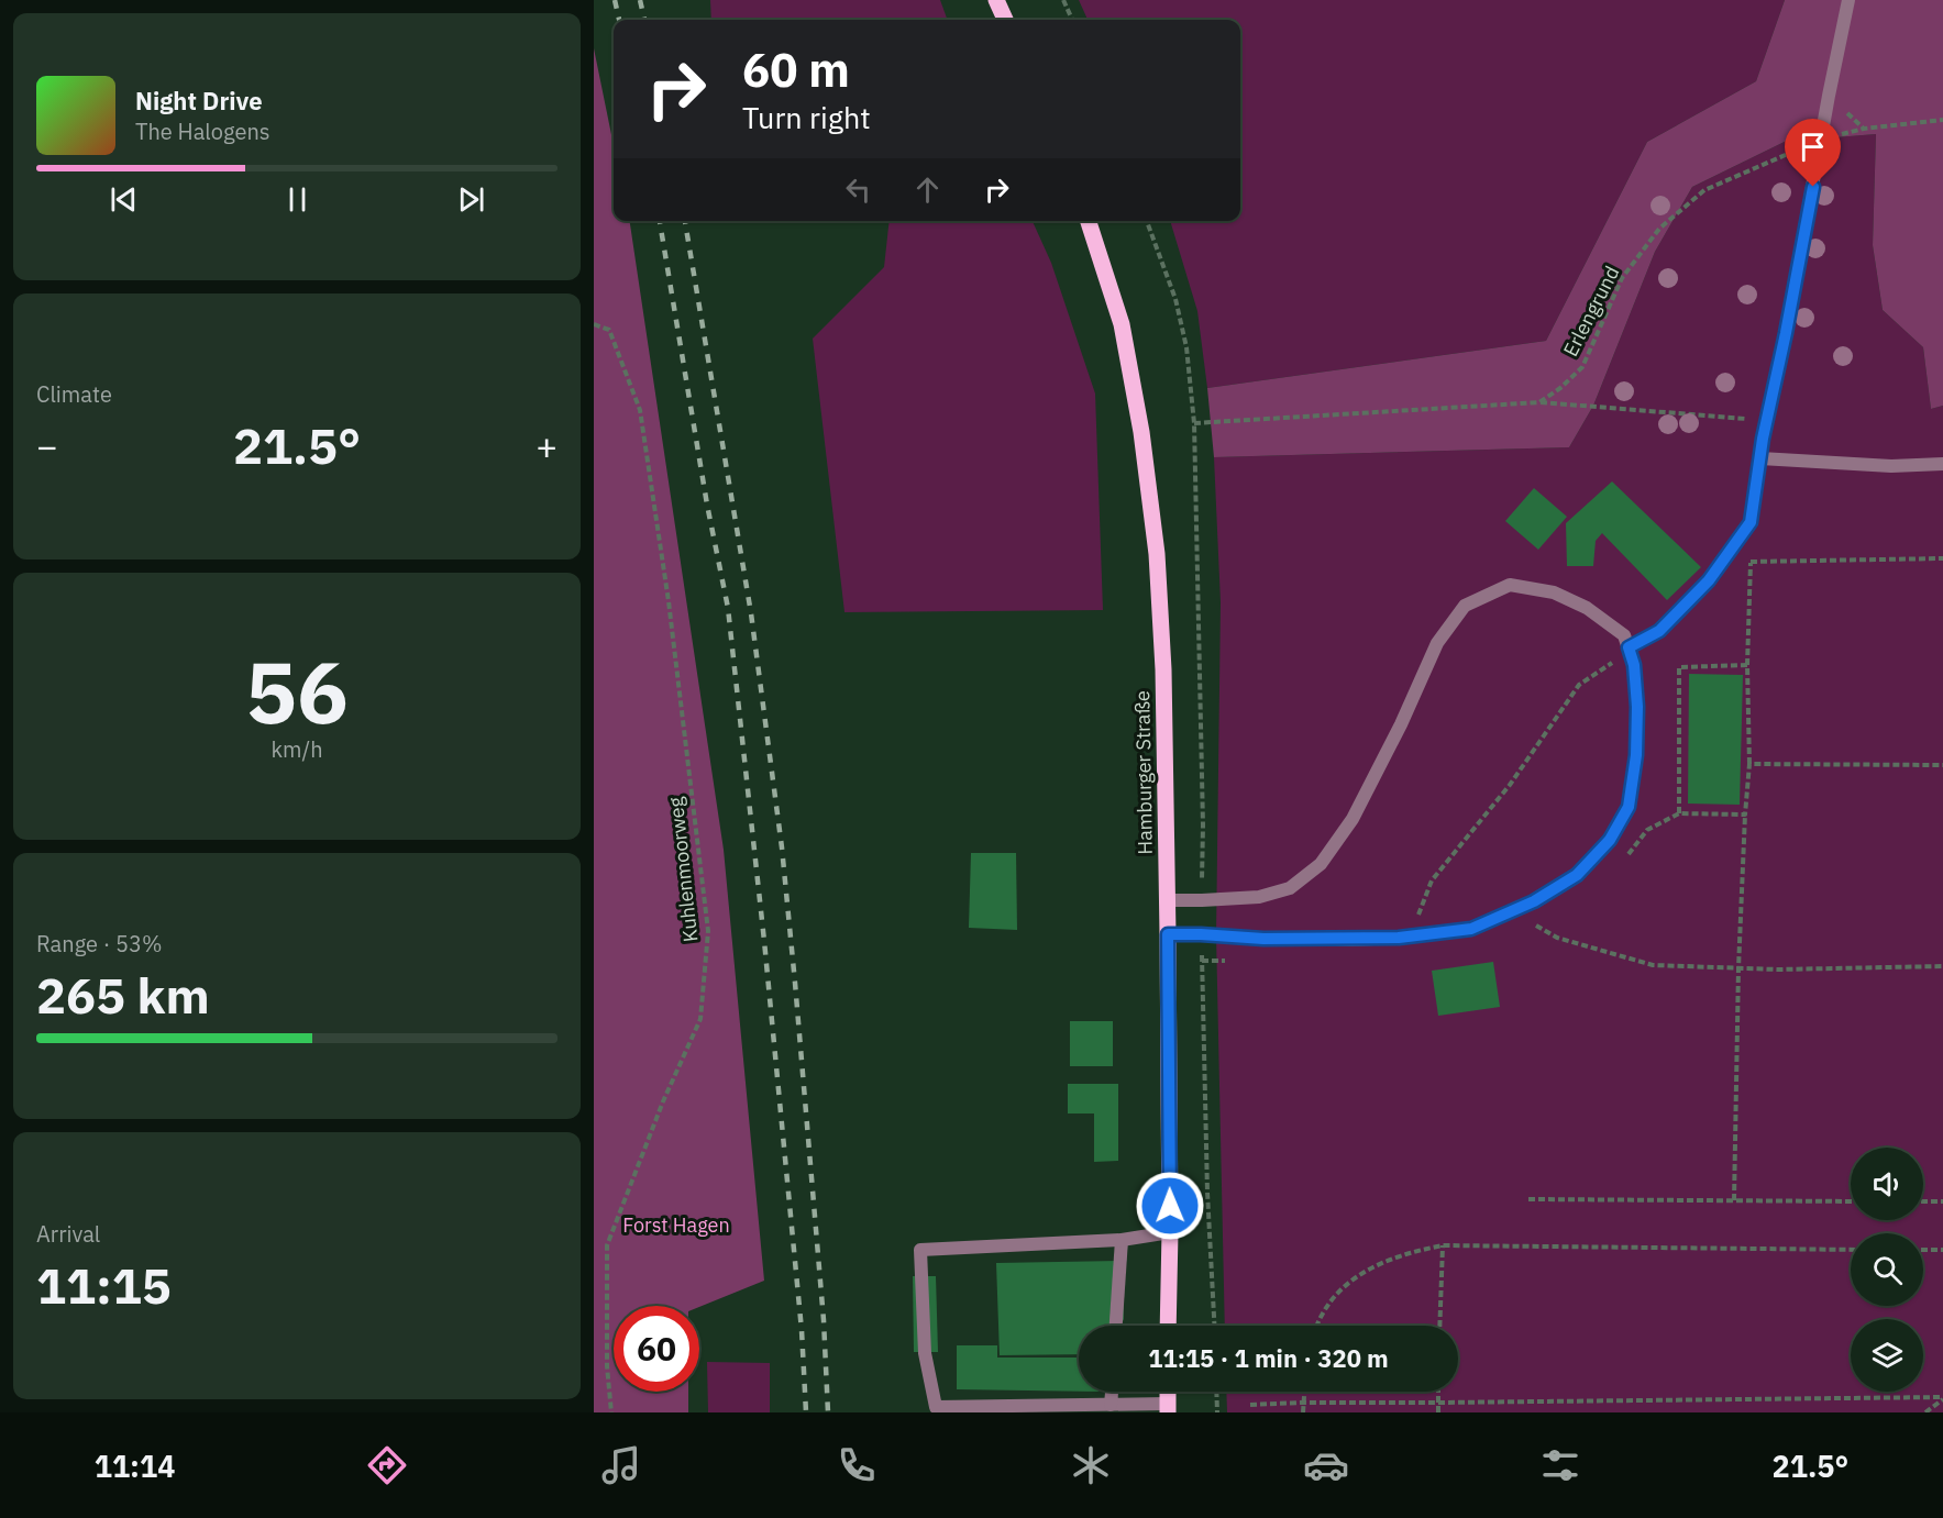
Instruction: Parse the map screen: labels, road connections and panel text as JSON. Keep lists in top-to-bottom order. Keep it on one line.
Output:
{"streets":{"main road":["Hamburger Straße"],"path":["Erlengrund","Kuhlenmoorweg"]},"parks":["Forst Hagen"],"page":{"turn":["60 m","Turn right"],"song":["Night Drive","The Halogens"],"tile":["Climate",["56","km/h"],["Range · 53%","265 km"],["Arrival","11:15"]],"heat":["−","21.5°","+"],"limit":"60","trip":"11:15 · 1 min · 320 m","tabs":["11:14","21.5°"]}}
